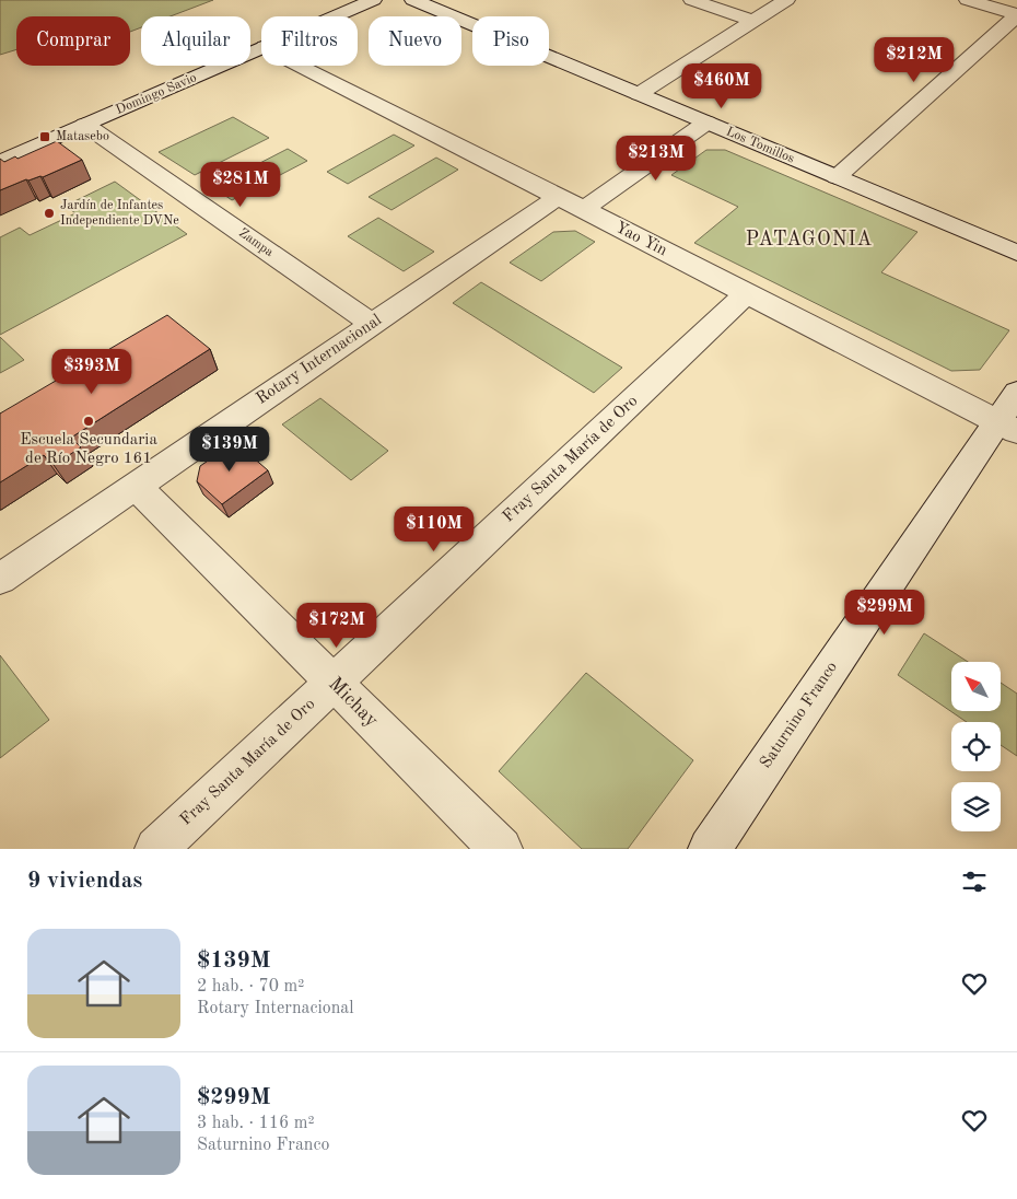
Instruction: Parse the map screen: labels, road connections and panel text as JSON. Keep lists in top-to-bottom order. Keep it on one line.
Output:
{"streets":{"street":["Domingo Savio","Los Tomillos","Yao Yin","Zampa","Rotary Internacional","Fray Santa María de Oro","Michay","Saturnino Franco"]},"crossings":[["Domingo Savio","Zampa"],["Los Tomillos","Rotary Internacional"],["Yao Yin","Rotary Internacional"],["Yao Yin","Fray Santa María de Oro"],["Yao Yin","Saturnino Franco"],["Zampa","Rotary Internacional"],["Rotary Internacional","Michay"],["Fray Santa María de Oro","Michay"]],"districts":["PATAGONIA"],"places":{"transit":["Matasebo"],"other":["Jardín de Infantes Independiente DVNe","Escuela Secundaria de Río Negro 161"]},"north":"top left","page":{"chip":["Comprar","Alquilar","Filtros","Nuevo","Piso"],"price":["$212M","$460M","$213M","$281M","$393M","$139M","$110M","$299M","$172M"],"heading":"9 viviendas","list":[{"name":"$139M","note":"2 hab. · 70 m² · Rotary Internacional"},{"name":"$299M","note":"3 hab. · 116 m² · Saturnino Franco"}]}}
